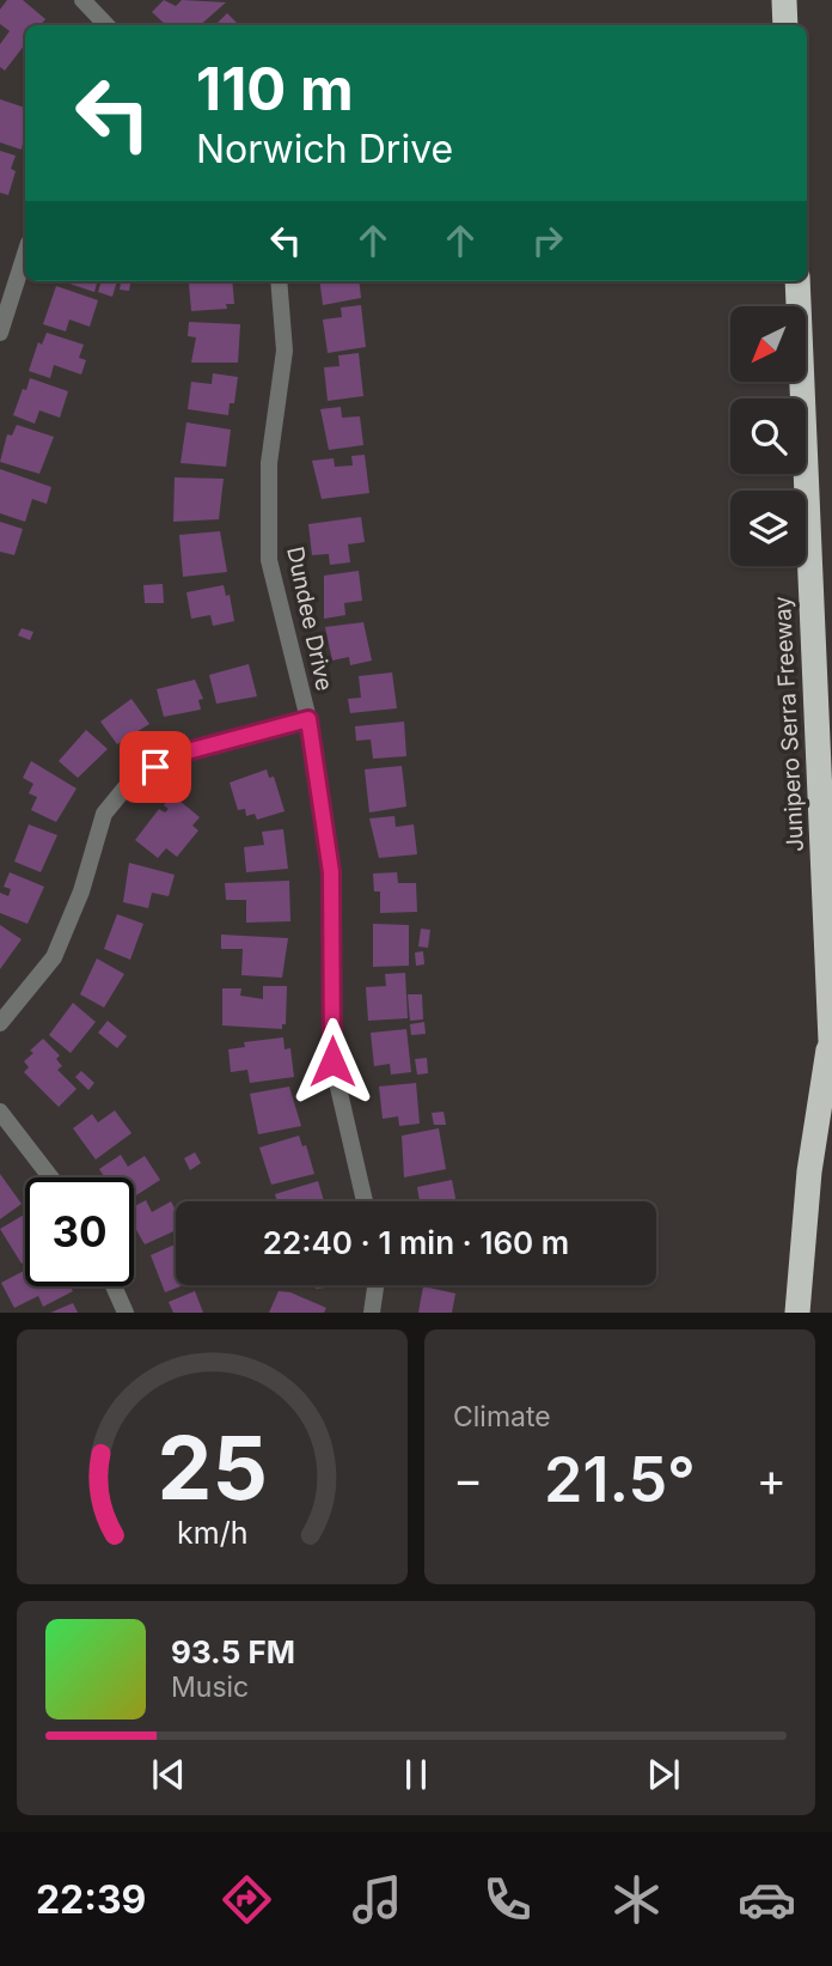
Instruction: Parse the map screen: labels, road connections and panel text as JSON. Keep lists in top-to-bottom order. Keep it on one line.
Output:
{"streets":{"highway":["Junipero Serra Freeway"],"street":["Dundee Drive"]},"north":"bottom left","page":{"turn":["110 m","Norwich Drive"],"limit":"30","trip":"22:40 · 1 min · 160 m","tile":"Climate","heat":["−","21.5°","+"],"song":["93.5 FM","Music"],"tabs":"22:39","gauge":["25","km/h"]}}
